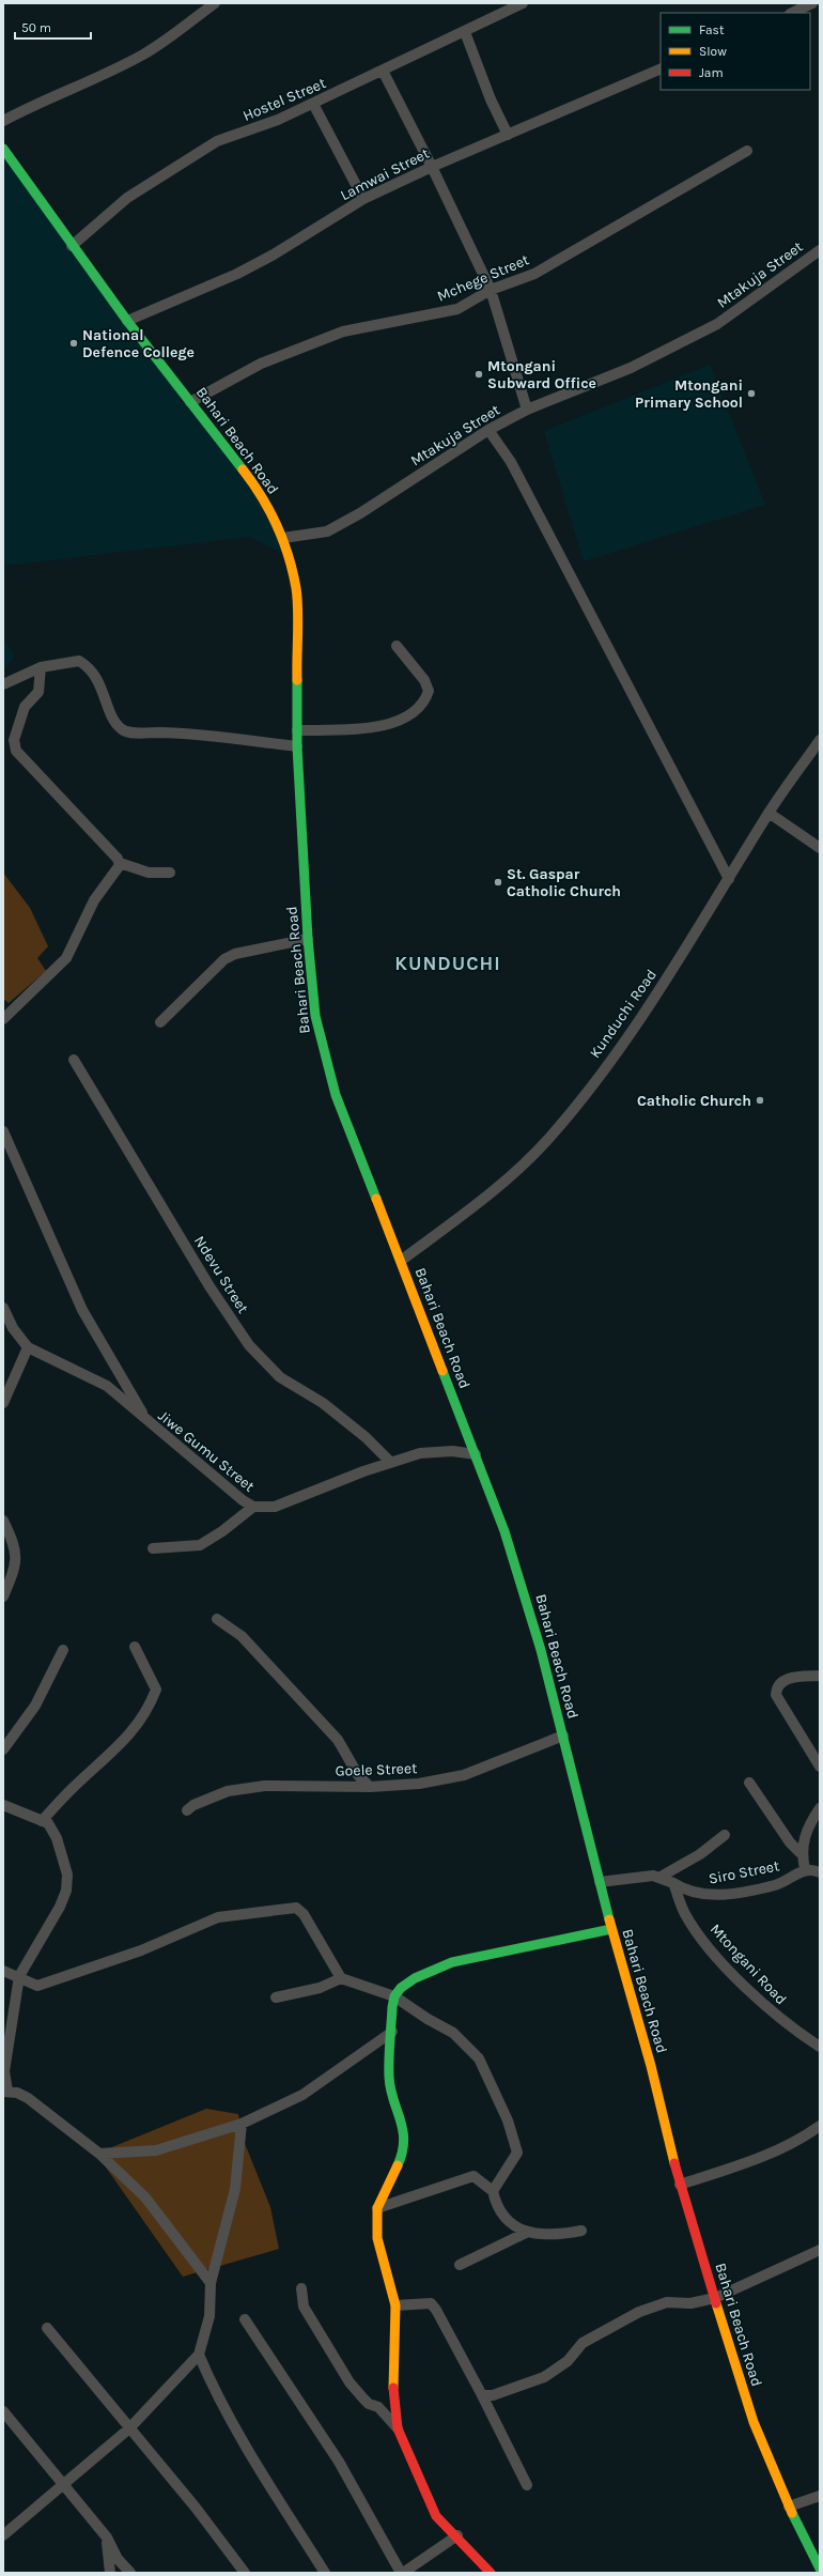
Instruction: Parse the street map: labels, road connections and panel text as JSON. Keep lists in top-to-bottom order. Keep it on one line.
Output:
{"streets":{"street":["Hostel Street","Lamwai Street","Mtakuja Street","Mchege Street","Bahari Beach Road","Kunduchi Road","Ndevu Street","Jiwe Gumu Street","Goele Street","Siro Street","Mtongani Road"]},"crossings":[["Hostel Street","Bahari Beach Road"],["Lamwai Street","Bahari Beach Road"],["Mtakuja Street","Bahari Beach Road"],["Mchege Street","Bahari Beach Road"],["Bahari Beach Road","Kunduchi Road"],["Bahari Beach Road","Jiwe Gumu Street"],["Bahari Beach Road","Goele Street"],["Ndevu Street","Jiwe Gumu Street"],["Siro Street","Mtongani Road"]],"districts":["KUNDUCHI"],"places":["National Defence College","Mtongani Subward Office","Mtongani Primary School","St. Gaspar Catholic Church","Catholic Church"],"legend":["Fast","Slow","Jam"],"scale_bar":"50 m"}
